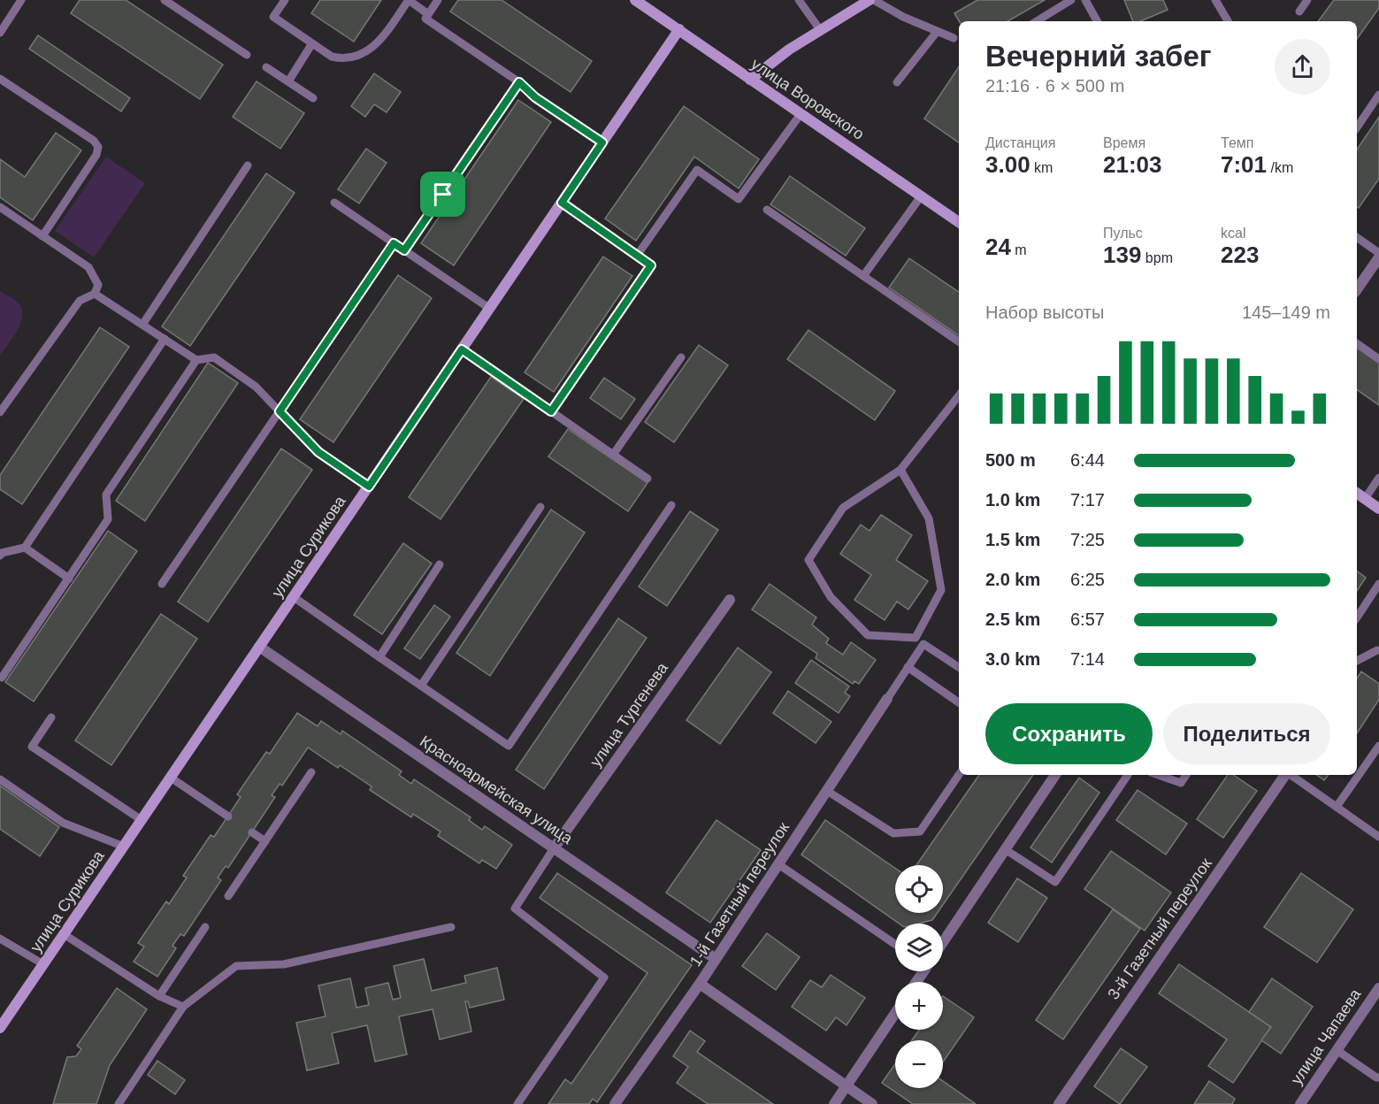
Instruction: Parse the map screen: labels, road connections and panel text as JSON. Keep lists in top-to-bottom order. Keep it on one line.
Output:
{"streets":{"street":["улица Воровского","улица Сурикова","улица Тургенева","Красноармейская улица","1-й Газетный переулок","3-й Газетный переулок","улица Чапаева"]},"crossings":[["улица Воровского","улица Сурикова"],["улица Сурикова","Красноармейская улица"],["улица Тургенева","Красноармейская улица"],["Красноармейская улица","1-й Газетный переулок"]],"page":{"heading":["Вечерний забег","21:16 · 6 × 500 m"],"stats":[["Дистанция","3.00 km"],["Время","21:03"],["Темп","7:01 /km"],["24 m"],["Пульс","139 bpm"],["kcal","223"]],"chart":["Набор высоты","145–149 m"],"list":[{"name":"500 m","note":"6:44"},{"name":"1.0 km","note":"7:17"},{"name":"1.5 km","note":"7:25"},{"name":"2.0 km","note":"6:25"},{"name":"2.5 km","note":"6:57"},{"name":"3.0 km","note":"7:14"}],"buttons":["Сохранить","Поделиться"],"map_buttons":["+","−"]}}
